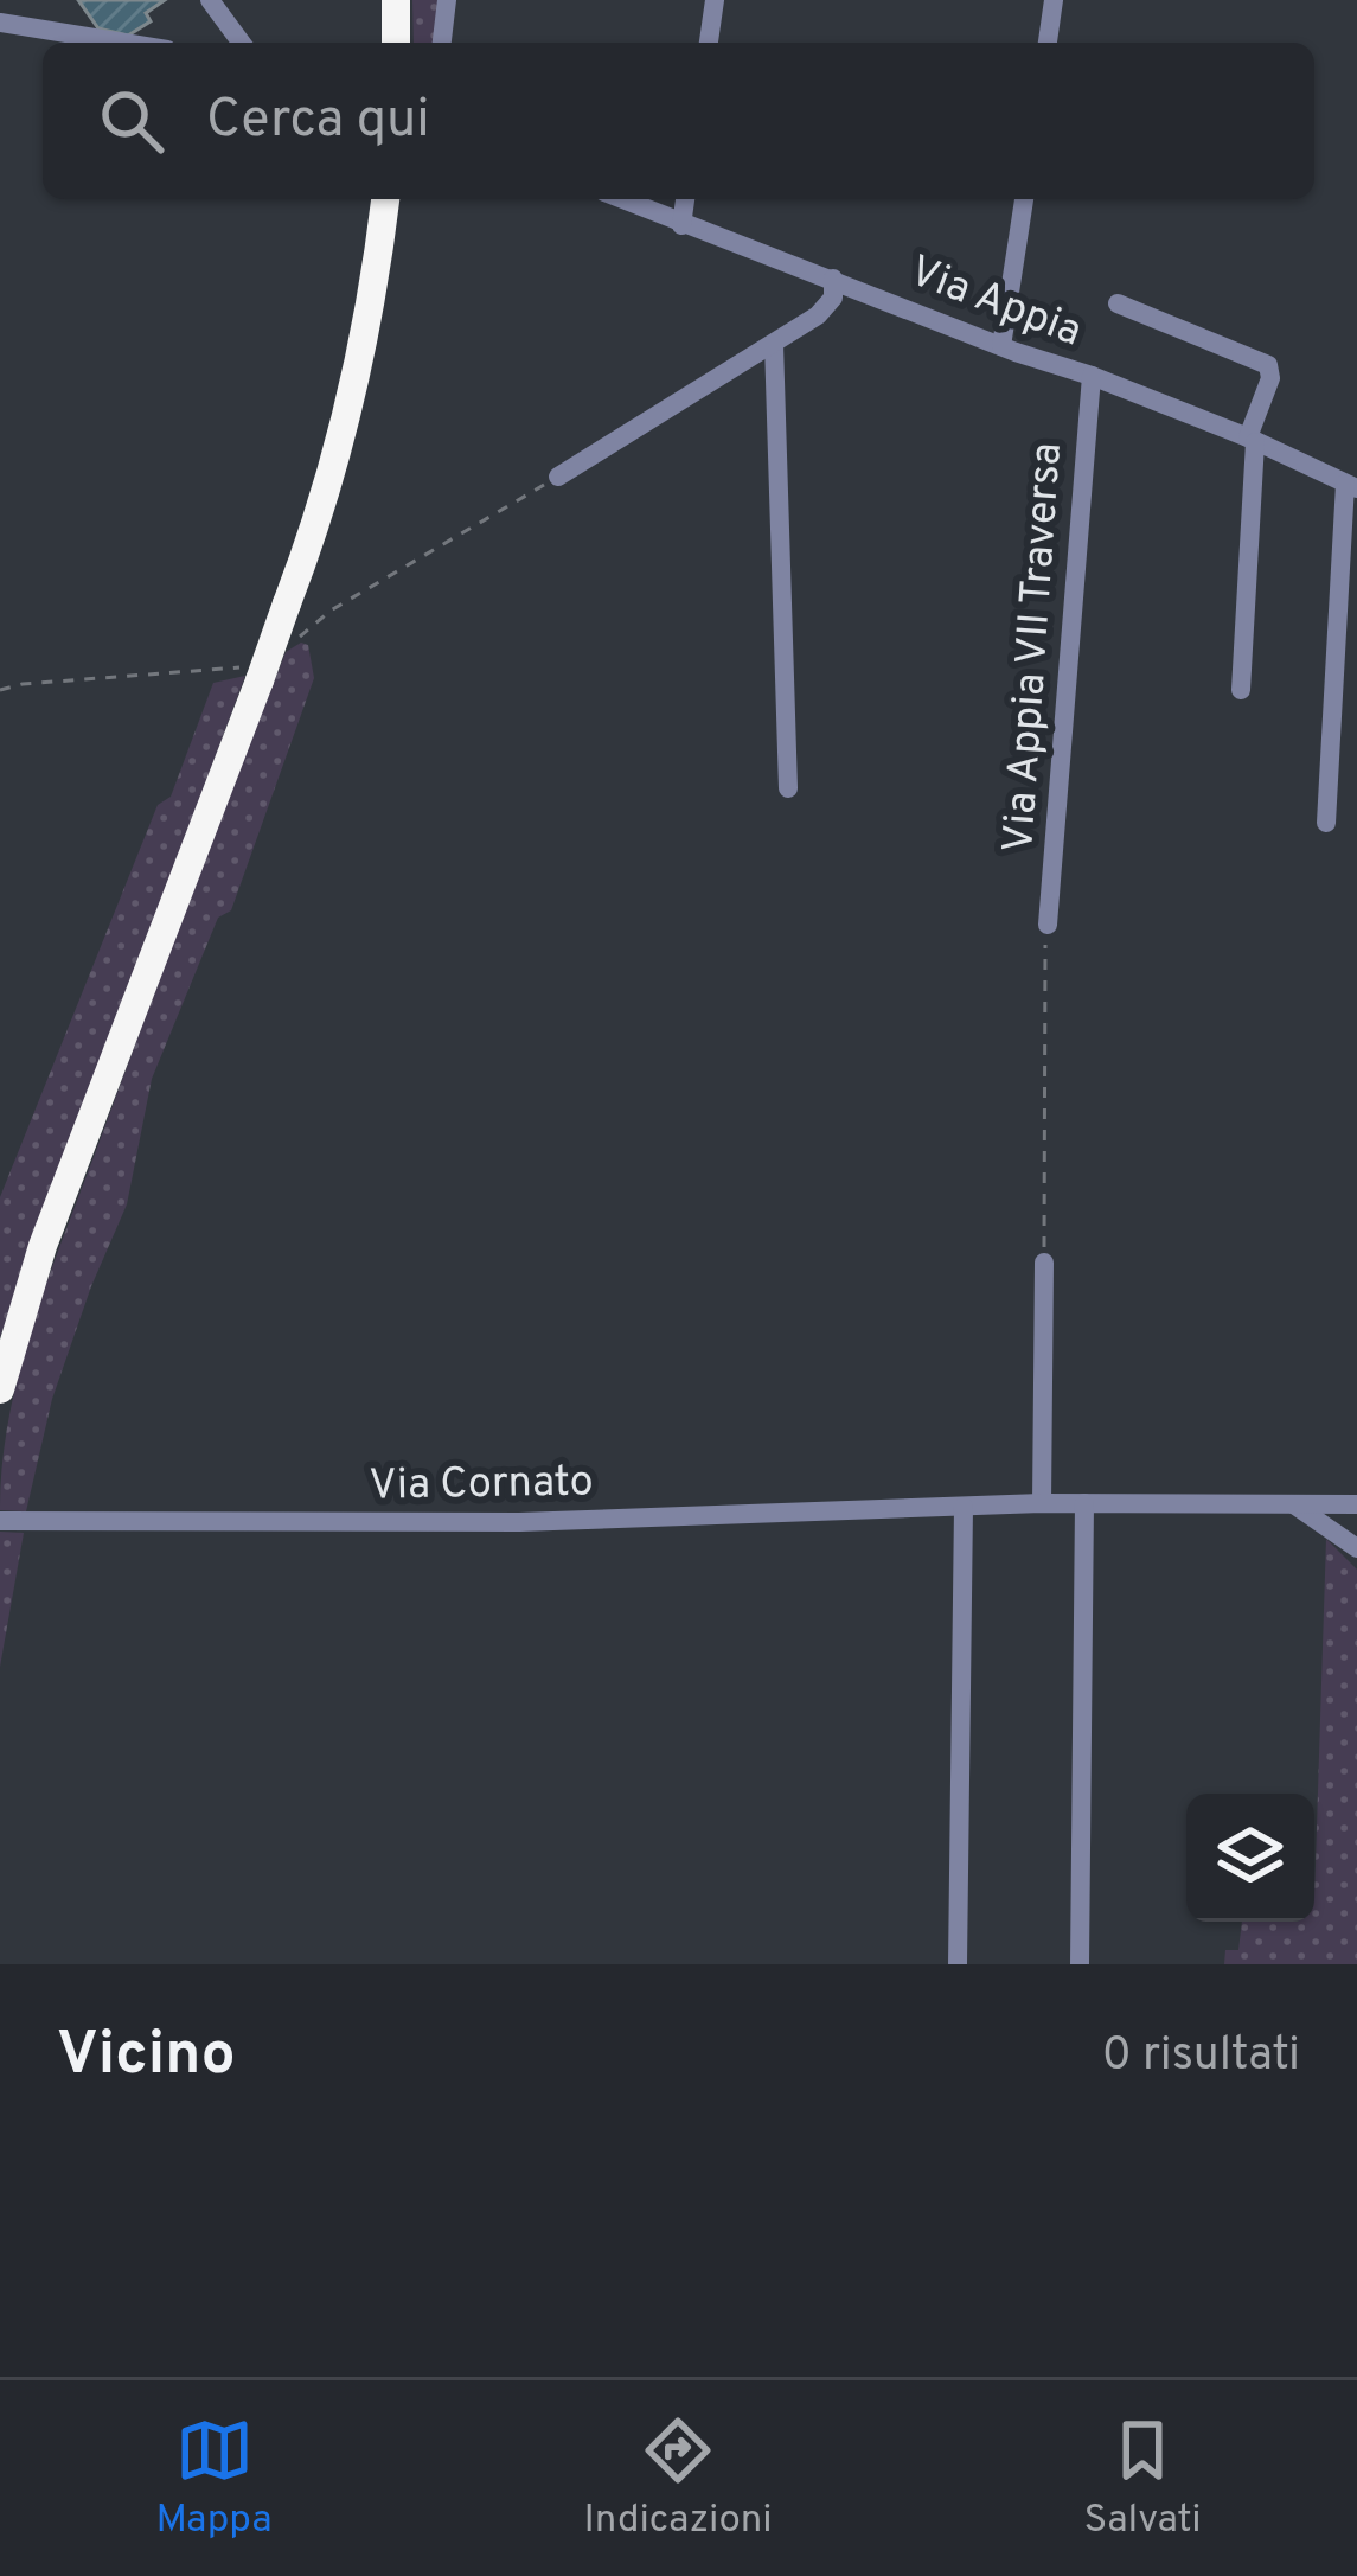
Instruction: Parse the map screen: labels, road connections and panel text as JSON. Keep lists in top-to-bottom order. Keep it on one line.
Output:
{"streets":{"street":["Via Appia","Via Appia VII Traversa","Via Cornato"]},"crossings":[["Via Appia","Via Appia VII Traversa"]],"page":{"search":"Cerca qui","heading":["Vicino","0 risultati"],"nav":["Mappa","Indicazioni","Salvati"]}}
